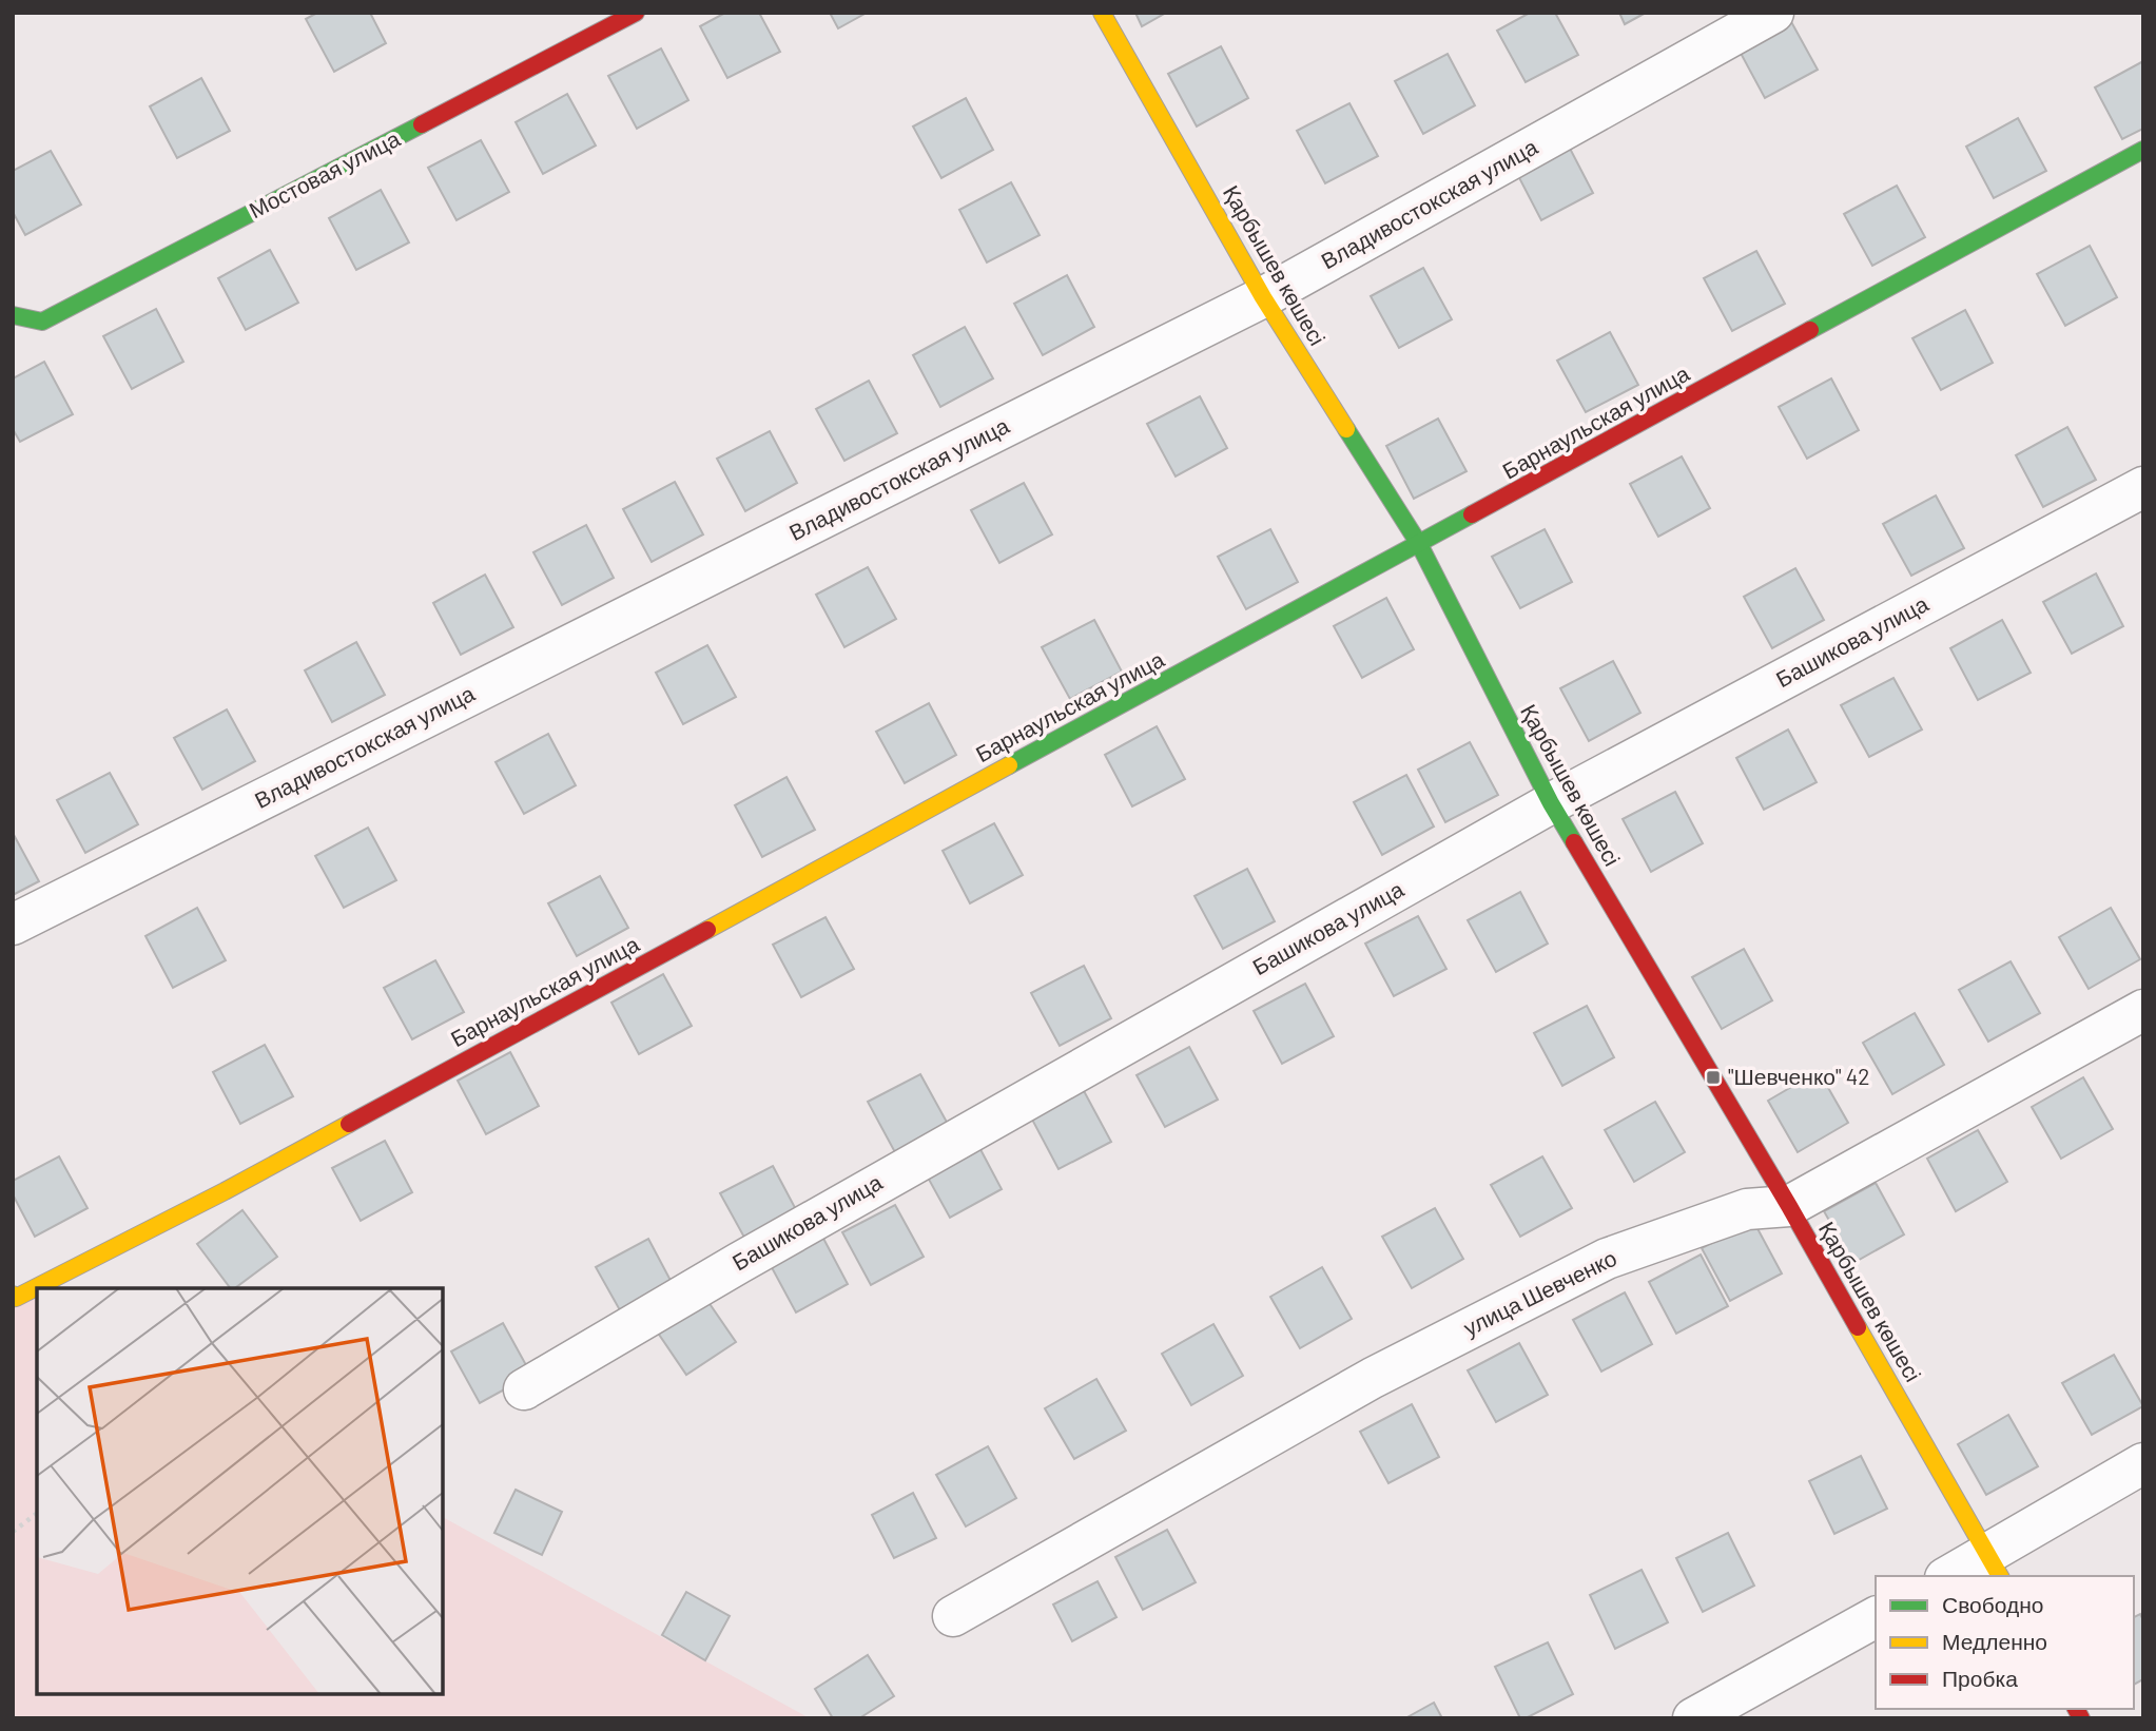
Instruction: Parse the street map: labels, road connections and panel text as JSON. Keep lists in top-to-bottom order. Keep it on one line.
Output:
{"streets":{"main road":["Мостовая улица","Қарбышев көшесі","Барнаульская улица"],"street":["Владивостокская улица","Башикова улица","улица Шевченко"]},"crossings":[["Владивостокская улица","Қарбышев көшесі"],["Қарбышев көшесі","Барнаульская улица"],["Қарбышев көшесі","Башикова улица"],["Қарбышев көшесі","улица Шевченко"]],"places":{"transit":["\"Шевченко\" 42"]},"legend":["Свободно","Медленно","Пробка"]}
